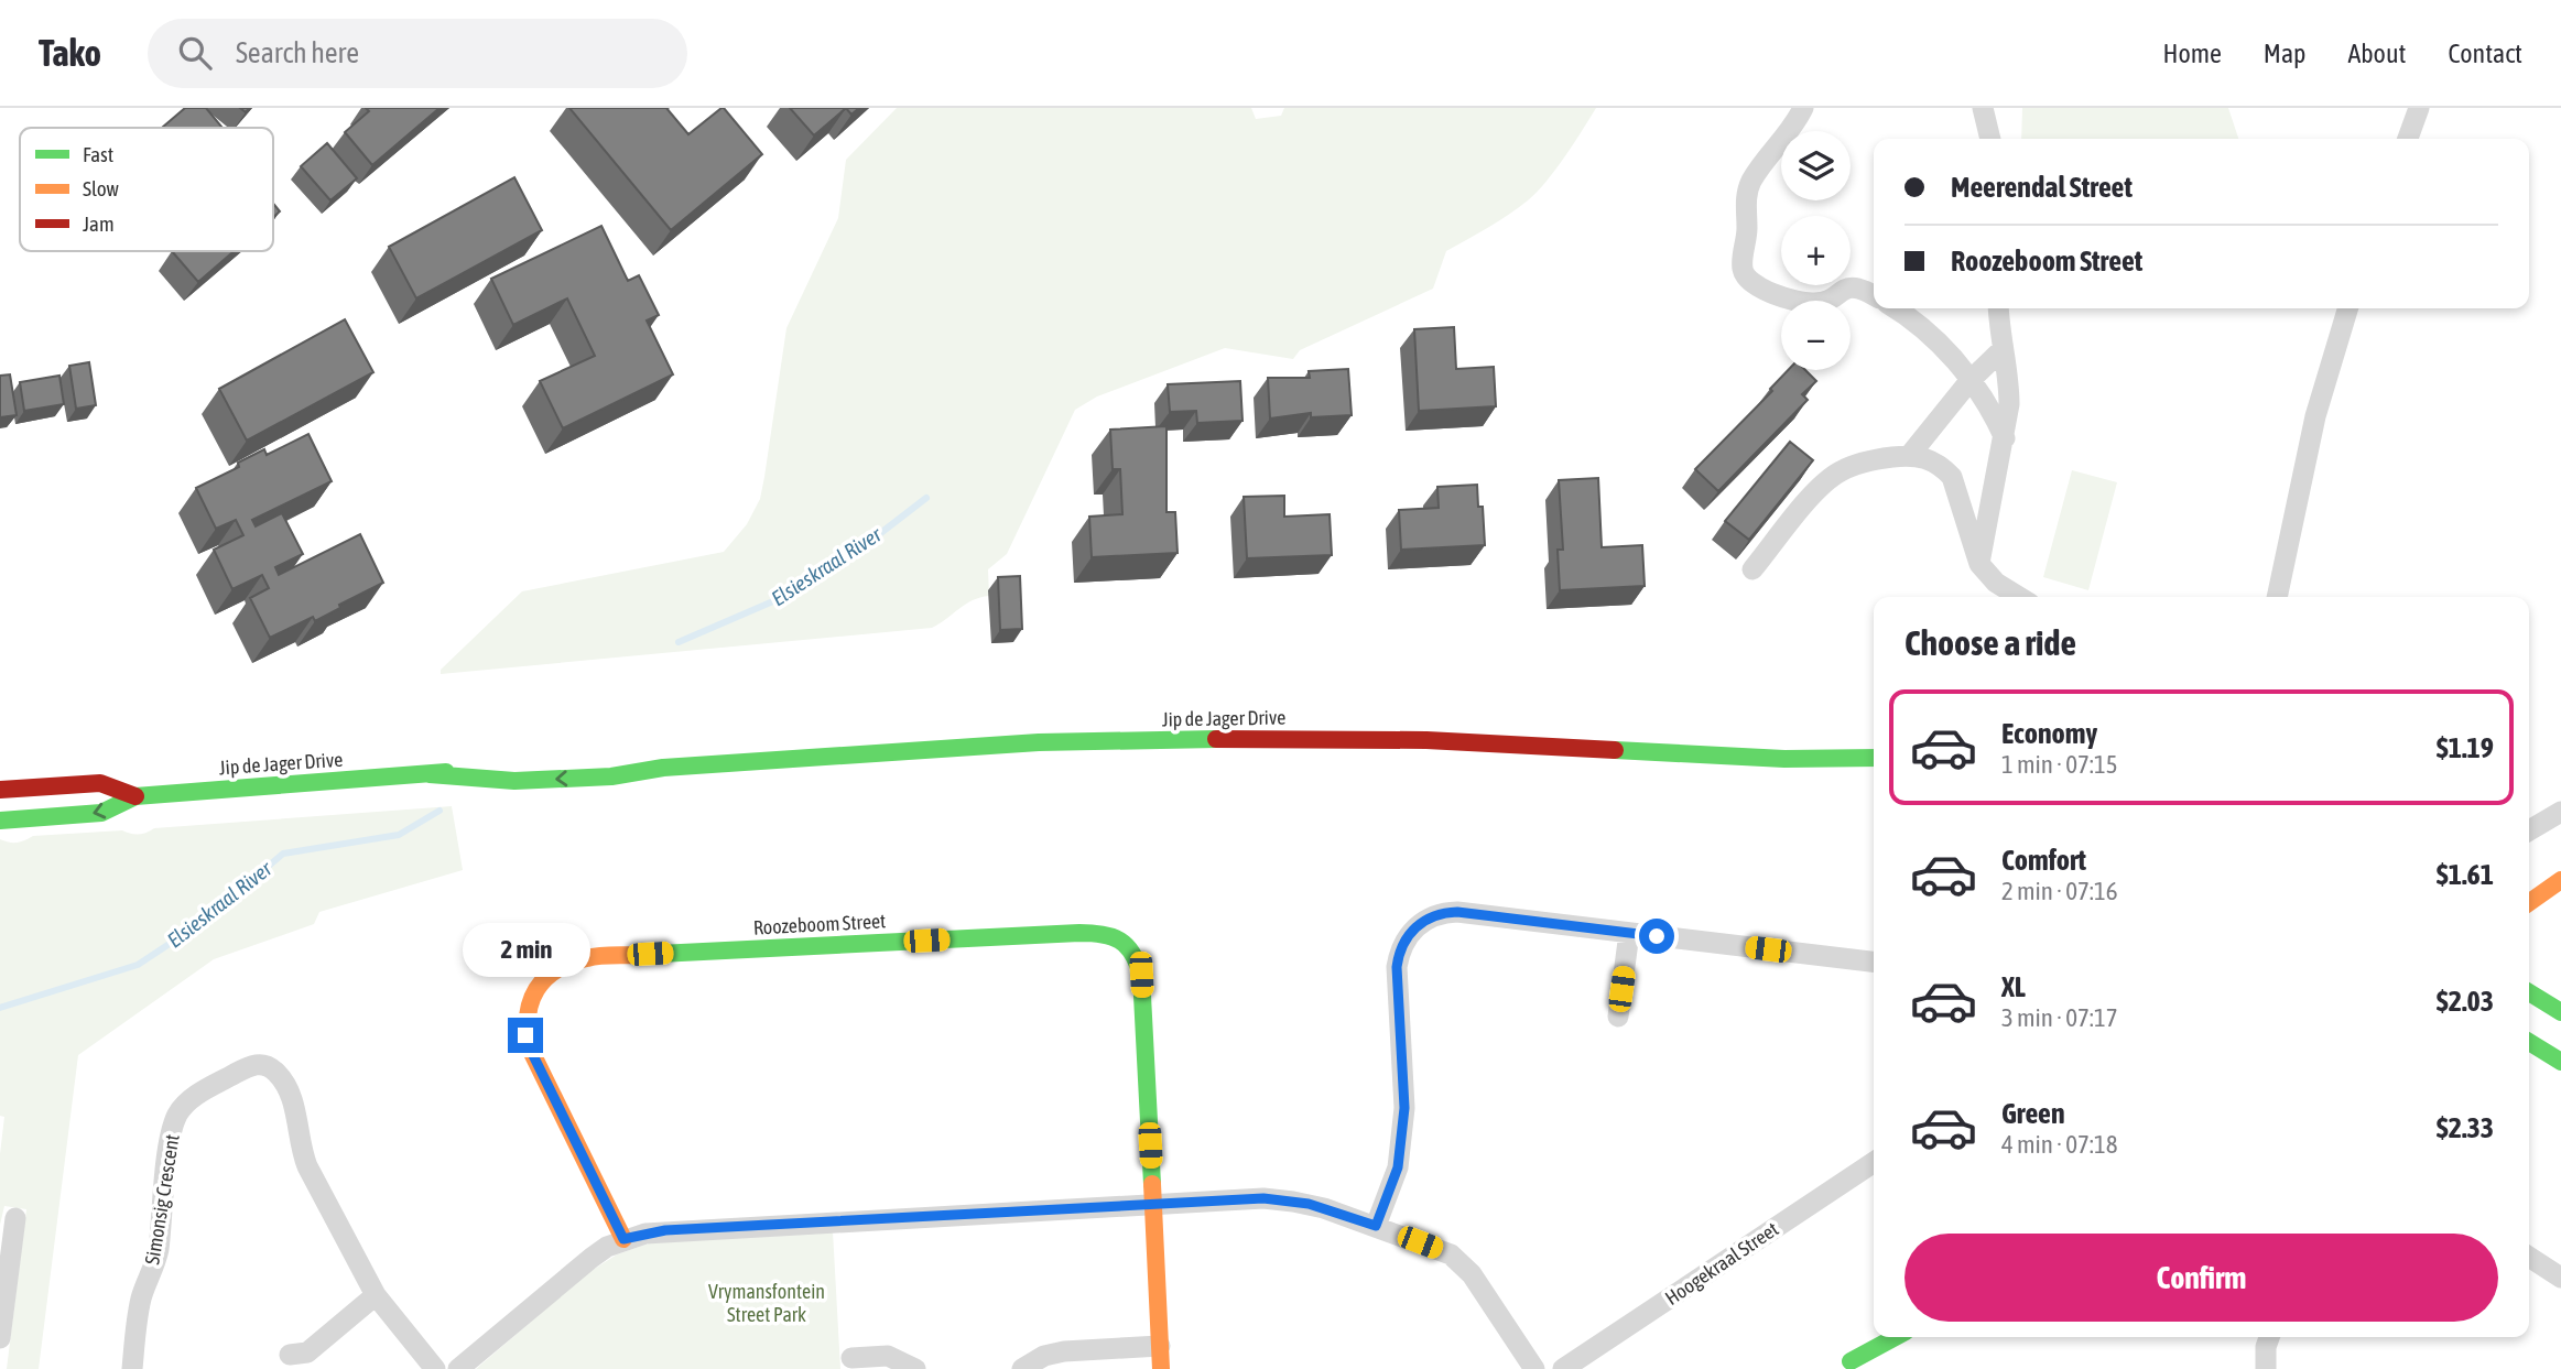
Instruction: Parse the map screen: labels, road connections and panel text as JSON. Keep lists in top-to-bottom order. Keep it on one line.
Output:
{"streets":{"main road":["Jip de Jager Drive","Roozeboom Street"],"street":["Simonsig Crescent","Hoogekraal Street"]},"water":["Elsieskraal River"],"parks":["Vrymansfontein Street Park"],"legend":["Fast","Slow","Jam"],"page":{"header":"Tako","search":"Search here","nav":["Home","Map","About","Contact"],"map_buttons":["+","−"],"banner":["Meerendal Street","Roozeboom Street"],"heading":"Choose a ride","list":[{"name":"Economy","note":"1 min · 07:15","value":"$1.19"},{"name":"Comfort","note":"2 min · 07:16","value":"$1.61"},{"name":"XL","note":"3 min · 07:17","value":"$2.03"},{"name":"Green","note":"4 min · 07:18","value":"$2.33"}],"bubble":"2 min","buttons":"Confirm"}}
